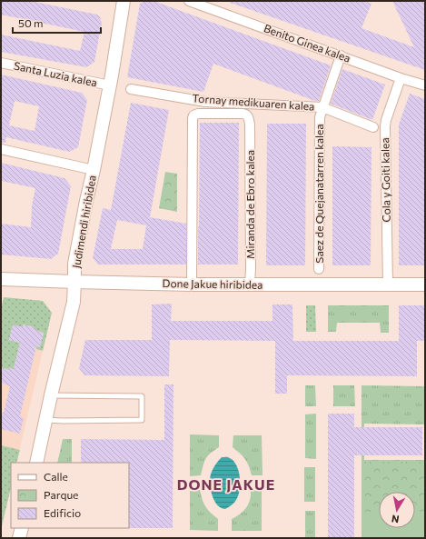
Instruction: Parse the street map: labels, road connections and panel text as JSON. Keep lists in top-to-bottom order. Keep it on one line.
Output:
{"streets":{"main road":["Judimendi hiribidea","Done Jakue hiribidea"],"street":["Benito Ginea kalea","Santa Luzia kalea","Tornay medikuaren kalea","Cola y Goiti kalea","Saez de Quejanatarren kalea","Miranda de Ebro kalea"]},"crossings":[["Benito Ginea kalea","Cola y Goiti kalea"],["Benito Ginea kalea","Saez de Quejanatarren kalea"],["Santa Luzia kalea","Judimendi hiribidea"],["Tornay medikuaren kalea","Saez de Quejanatarren kalea"],["Tornay medikuaren kalea","Miranda de Ebro kalea"],["Tornay medikuaren kalea","Done Jakue hiribidea"],["Cola y Goiti kalea","Done Jakue hiribidea"],["Miranda de Ebro kalea","Done Jakue hiribidea"],["Judimendi hiribidea","Done Jakue hiribidea"]],"districts":["DONE JAKUE"],"legend":["Calle","Parque","Edificio"],"scale_bar":"50 m","north":"bottom"}
